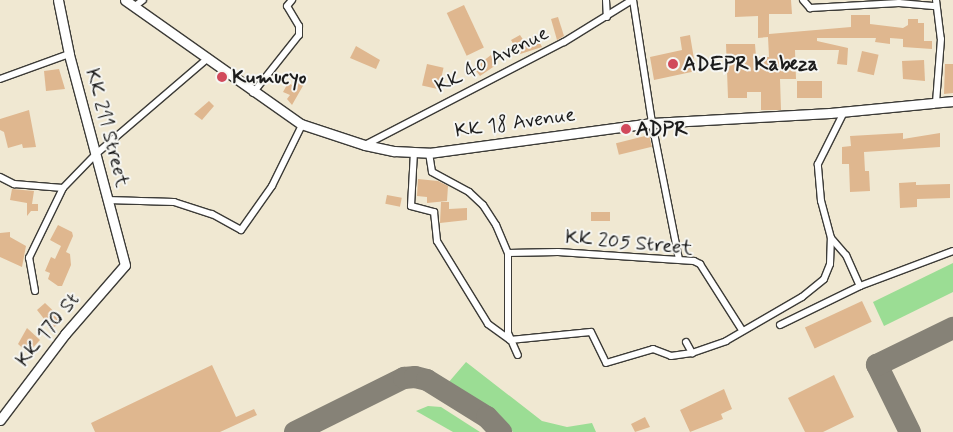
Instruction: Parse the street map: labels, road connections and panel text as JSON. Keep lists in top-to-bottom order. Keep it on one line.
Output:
{"streets":{"main road":["KK 18 Avenue","KK 211 Street","KK 170 St"],"street":["KK 40 Avenue","KK 205 Street"]},"crossings":[["KK 40 Avenue","KK 18 Avenue"],["KK 211 Street","KK 170 St"]],"places":["ADEPR Kabeza","Kumucyo","ADPR"]}
